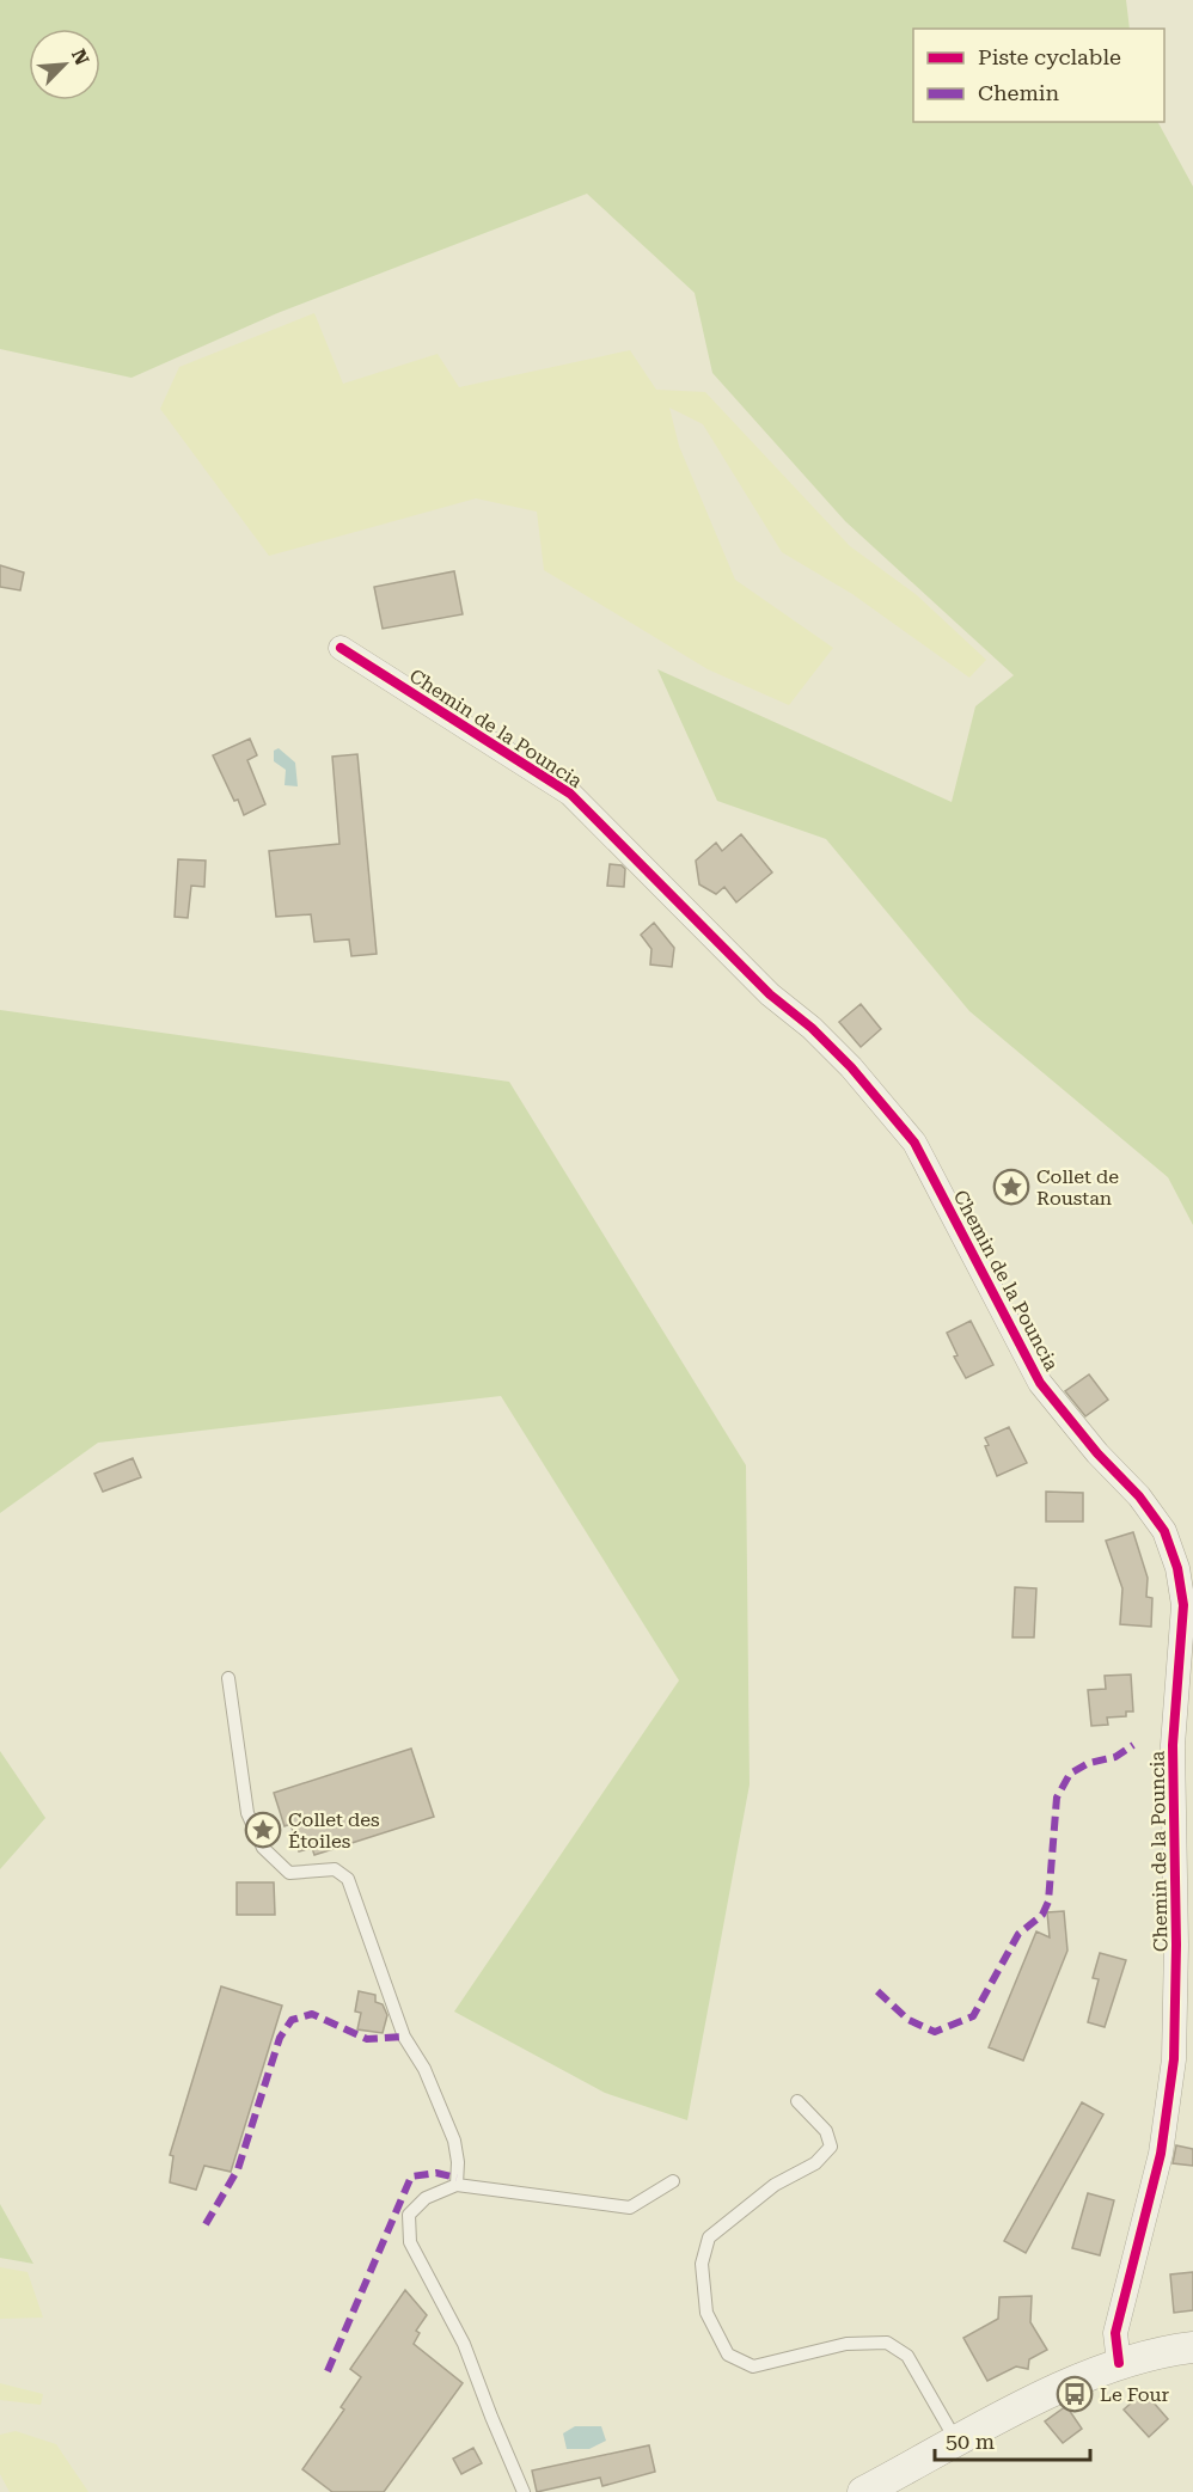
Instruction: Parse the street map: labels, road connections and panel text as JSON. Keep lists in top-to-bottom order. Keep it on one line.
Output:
{"streets":{"street":["Chemin de la Pouncia"]},"places":{"place":["Collet de Roustan","Collet des Étoiles"],"bus stop":["Le Four"]},"legend":["Piste cyclable","Chemin"],"scale_bar":"50 m","north":"top right"}
